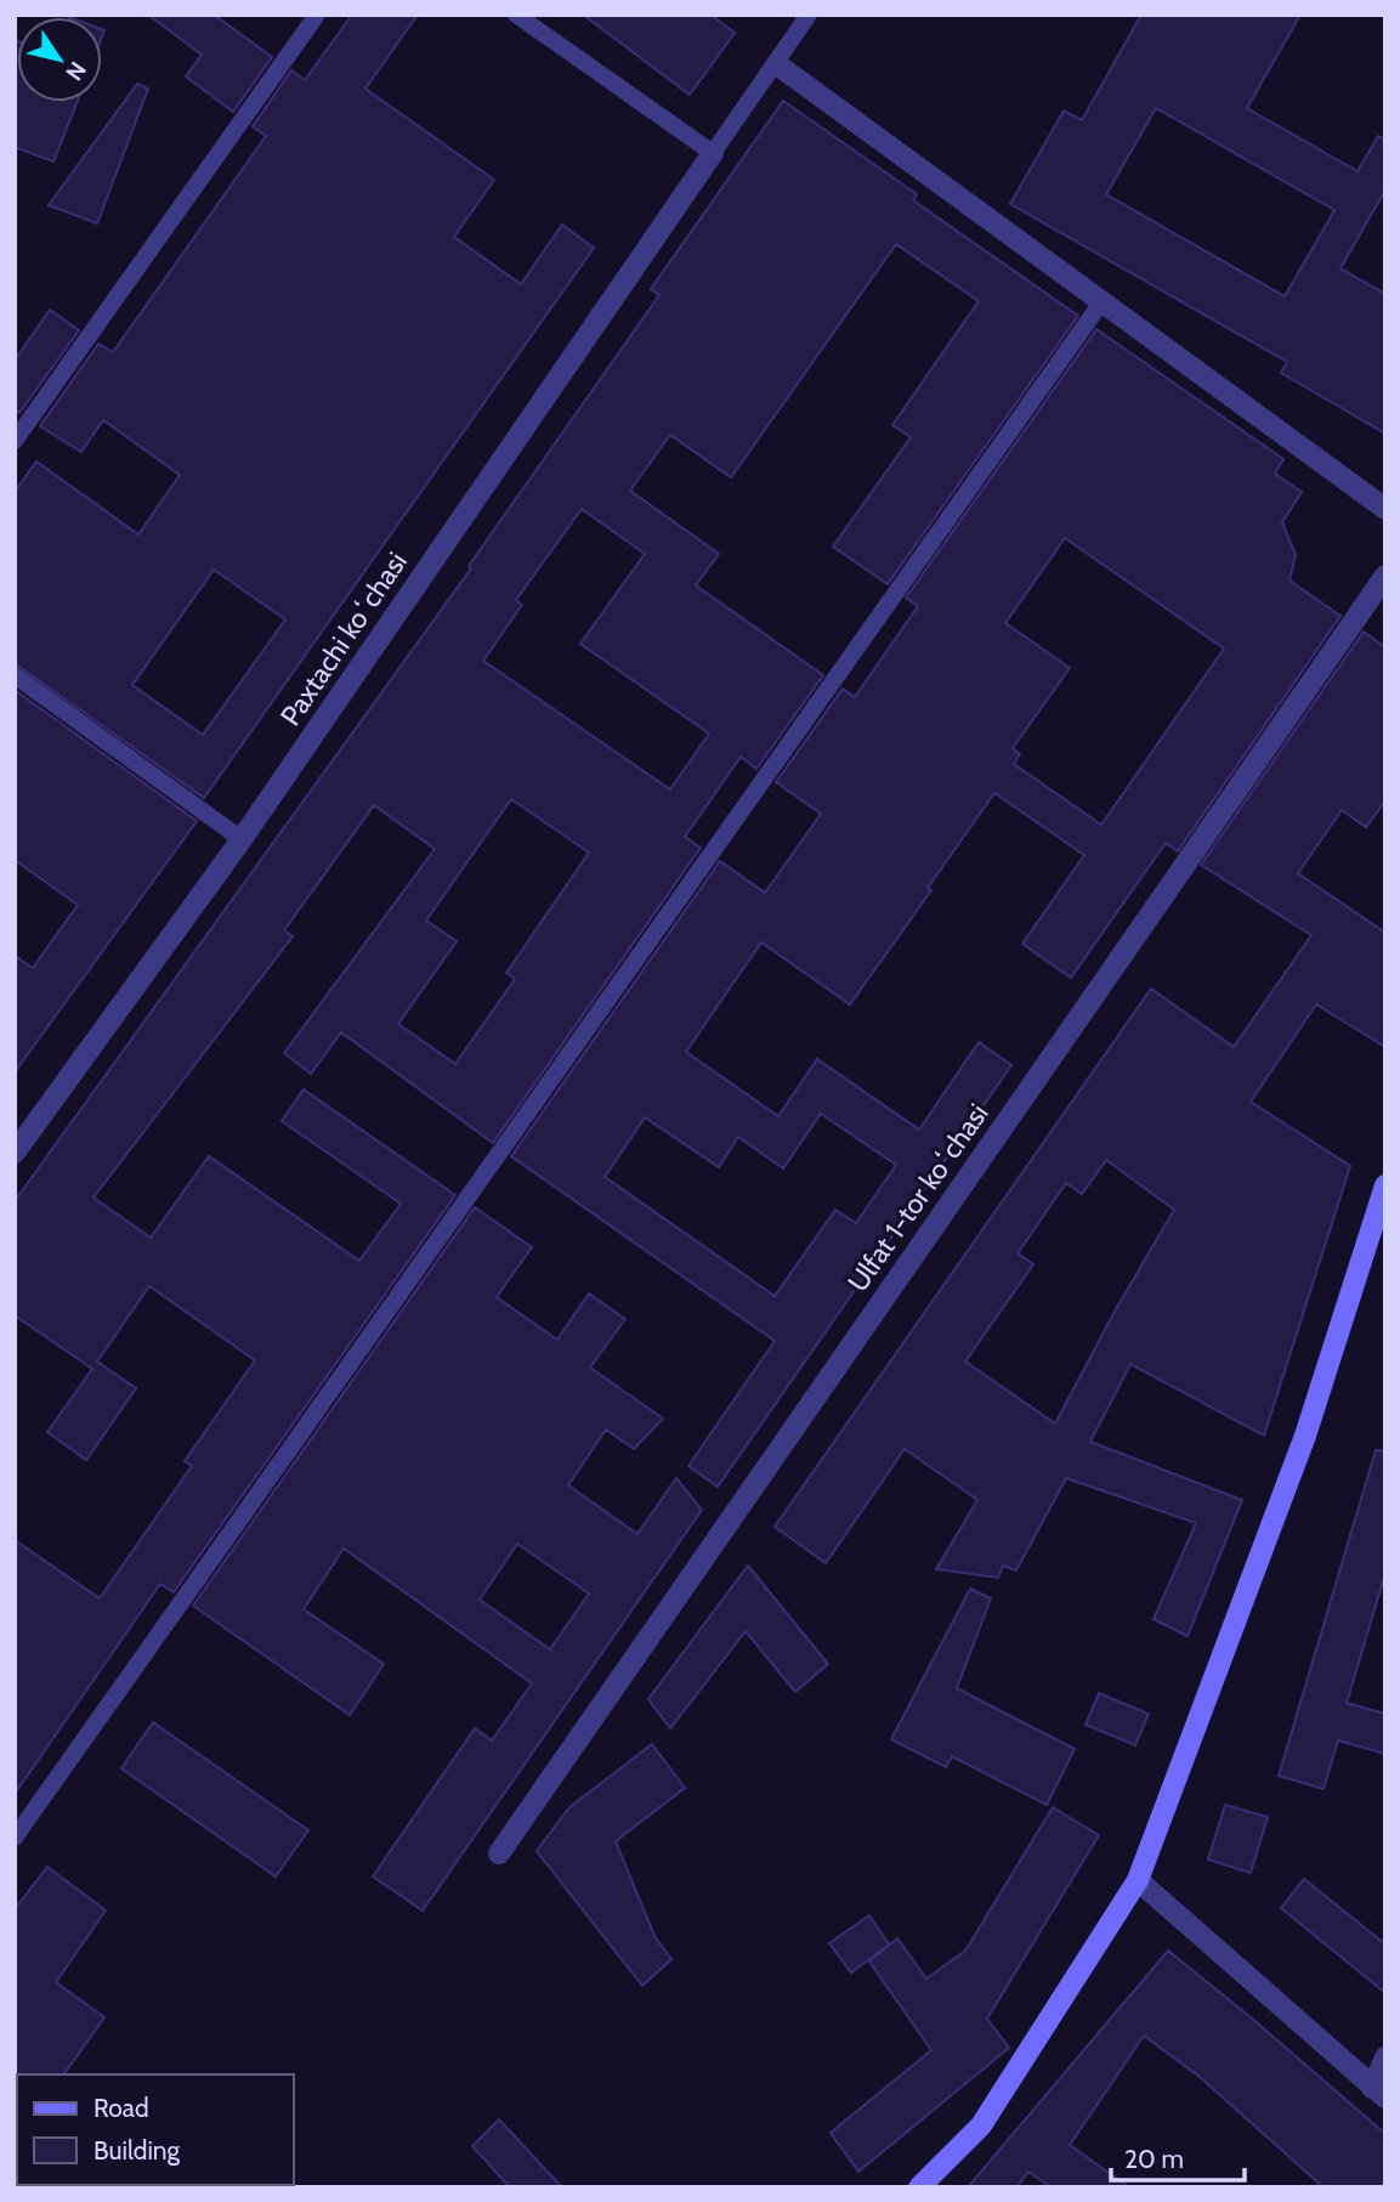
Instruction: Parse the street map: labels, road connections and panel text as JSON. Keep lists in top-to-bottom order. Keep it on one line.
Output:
{"streets":{"street":["Paxtachi koʻchasi","Ulfat 1-tor koʻchasi"]},"legend":["Road","Building"],"scale_bar":"20 m","north":"bottom right"}
